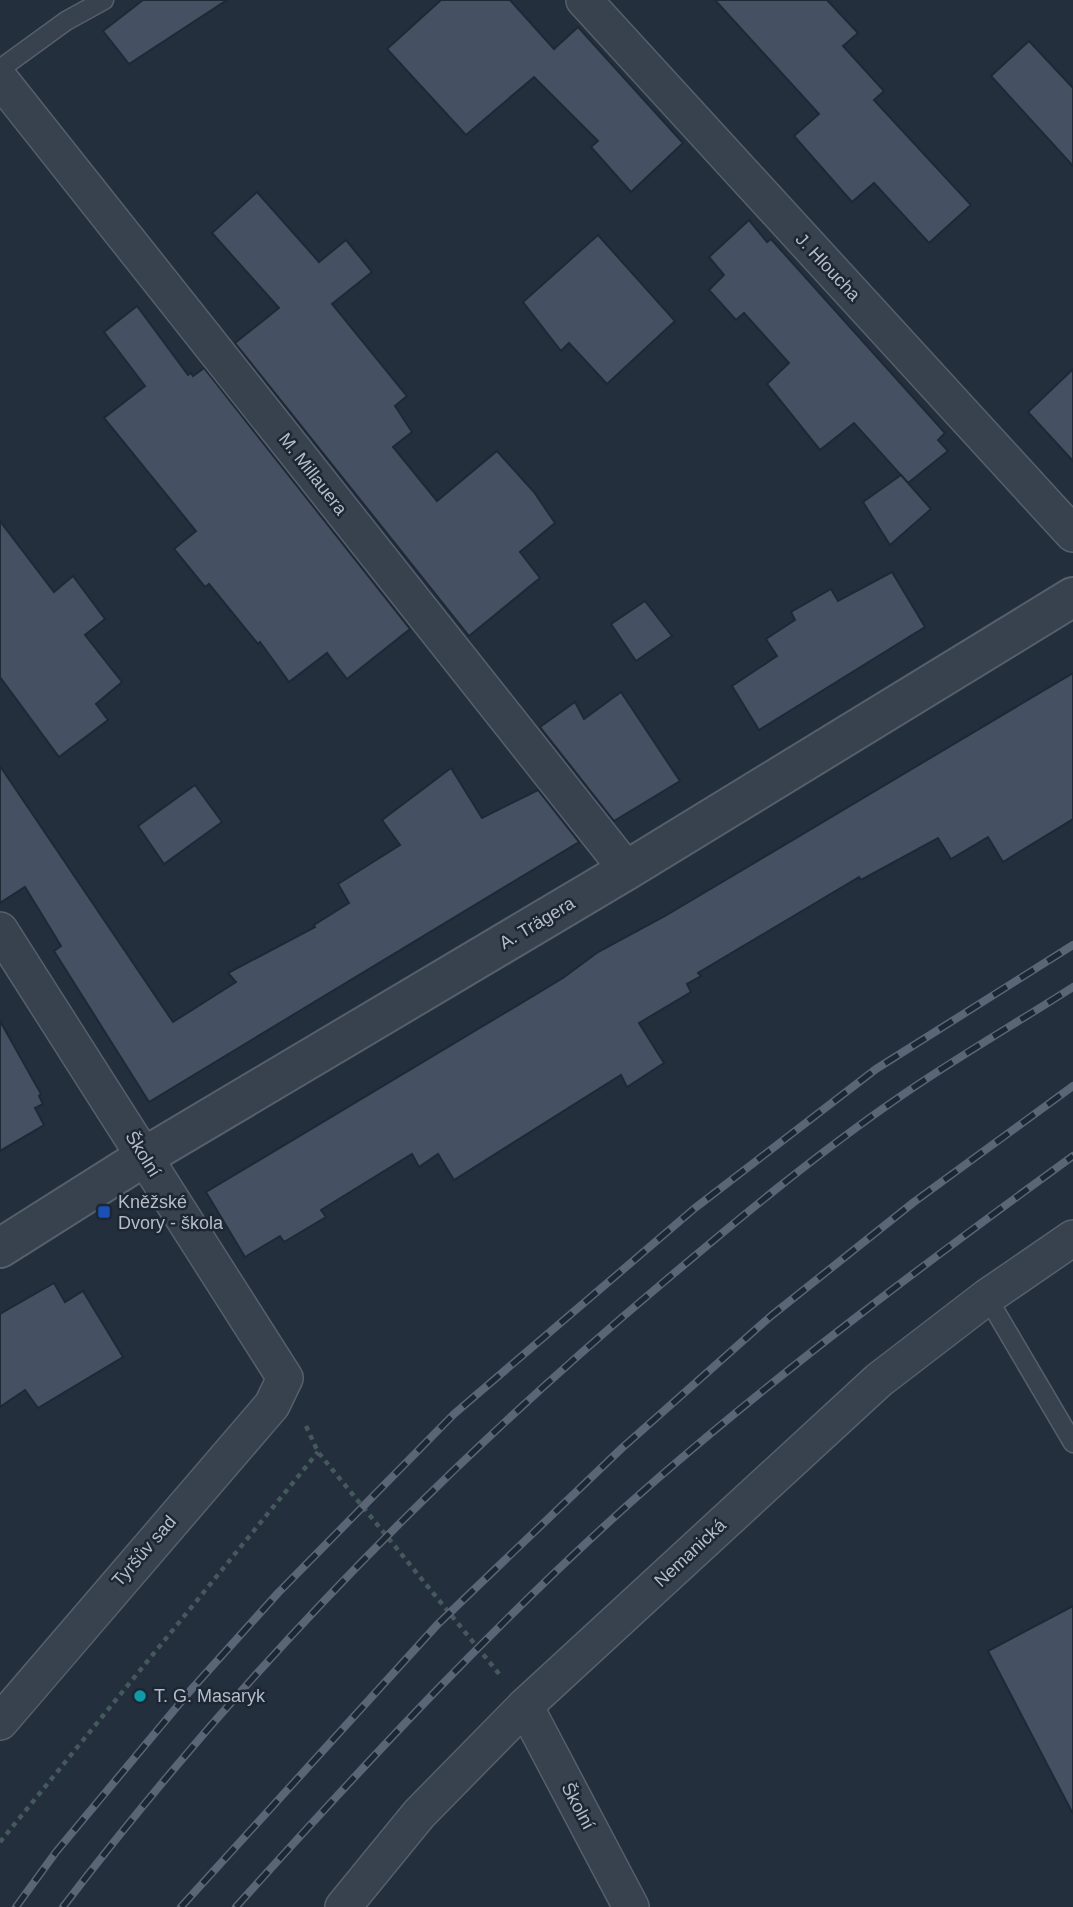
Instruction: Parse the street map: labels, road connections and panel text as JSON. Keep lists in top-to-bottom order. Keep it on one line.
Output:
{"streets":{"street":["J. Hloucha","M. Millauera","A. Trägera","Školní","Tyršův sad","Nemanická"]},"crossings":[["M. Millauera","A. Trägera"],["A. Trägera","Školní"],["Školní","Tyršův sad"],["Školní","Nemanická"]],"places":{"transit":["Kněžské Dvory - škola"],"other":["T. G. Masaryk"]}}
